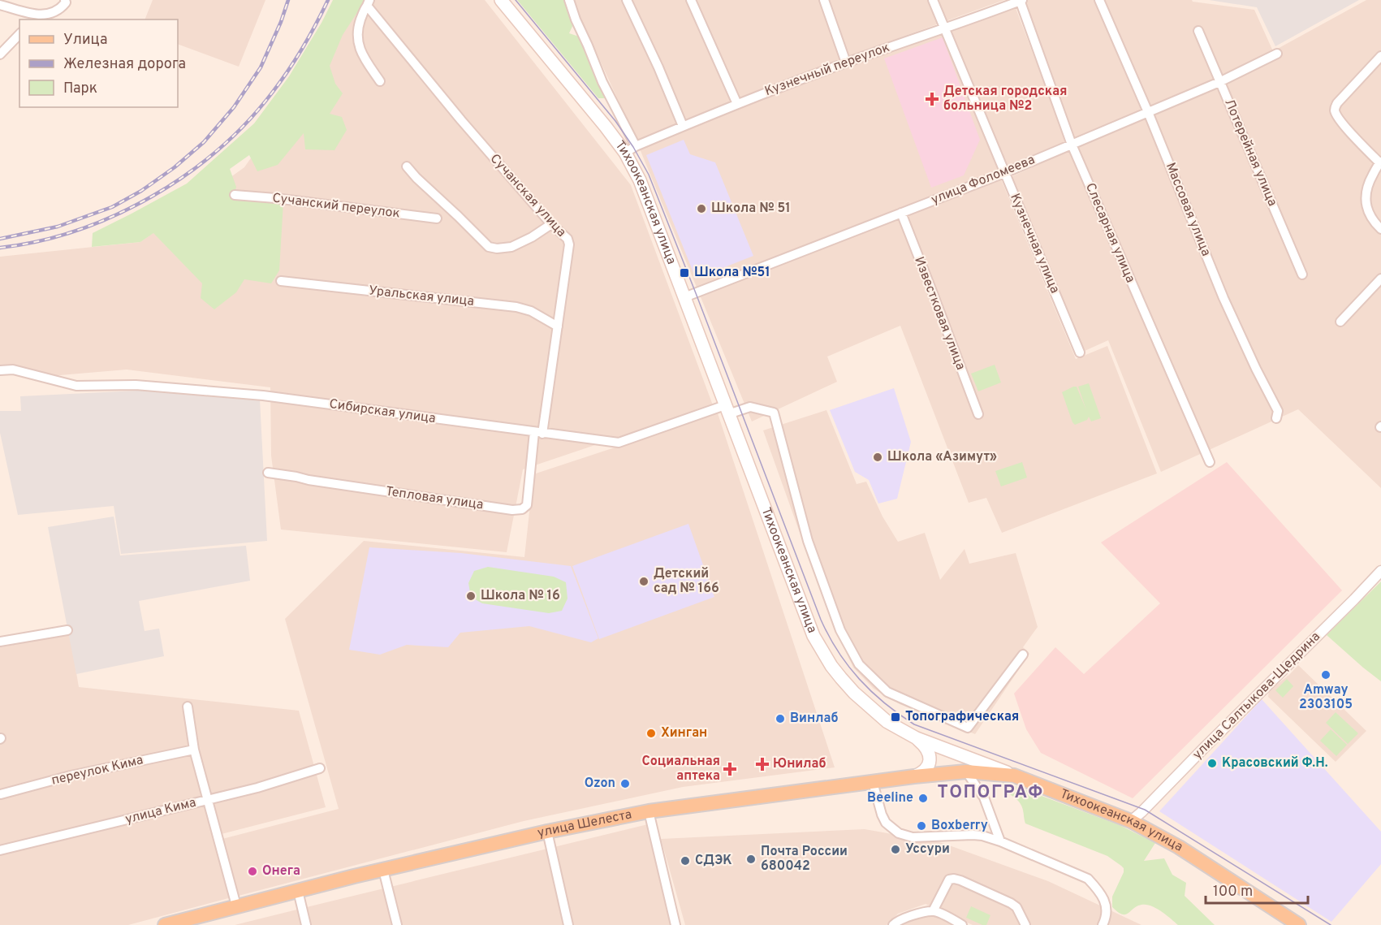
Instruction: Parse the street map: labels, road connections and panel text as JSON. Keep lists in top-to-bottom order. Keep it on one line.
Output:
{"streets":{"main road":["Тихоокеанская улица","улица Шелеста"],"street":["Кузнечный переулок","Лотерейная улица","улица Фоломеева","Сучанская улица","Сучанский переулок","Массовая улица","Слесарная улица","Кузнечная улица","Уральская улица","Известковая улица","Сибирская улица","Тепловая улица","улица Салтыкова-Щедрина","переулок Кима","улица Кима"]},"crossings":[["Кузнечный переулок","Тихоокеанская улица"],["Кузнечный переулок","Слесарная улица"],["Кузнечный переулок","Кузнечная улица"],["Лотерейная улица","улица Фоломеева"],["улица Фоломеева","Тихоокеанская улица"],["улица Фоломеева","Массовая улица"],["улица Фоломеева","Слесарная улица"],["улица Фоломеева","Кузнечная улица"],["улица Фоломеева","Известковая улица"],["Сучанская улица","Уральская улица"],["Сучанская улица","Сибирская улица"],["Сучанская улица","Тепловая улица"],["Тихоокеанская улица","Сибирская улица"],["Тихоокеанская улица","улица Салтыкова-Щедрина"],["Тихоокеанская улица","улица Шелеста"],["Сибирская улица","Тепловая улица"]],"districts":["ТОПОГРАФ"],"places":{"health":["Детская городская больница №2","Юнилаб","Социальная аптека"],"other":["Школа № 51","Школа «Азимут»","Детский сад № 166","Школа № 16","Amway 2303105","Винлаб","Хинган","Красовский Ф.Н.","Ozon","Beeline","Boxberry","Уссури","Почта России 680042","СДЭК","Онега"],"transit":["Школа №51","Топографическая"]},"legend":["Улица","Железная дорога","Парк"],"scale_bar":"100 m"}
